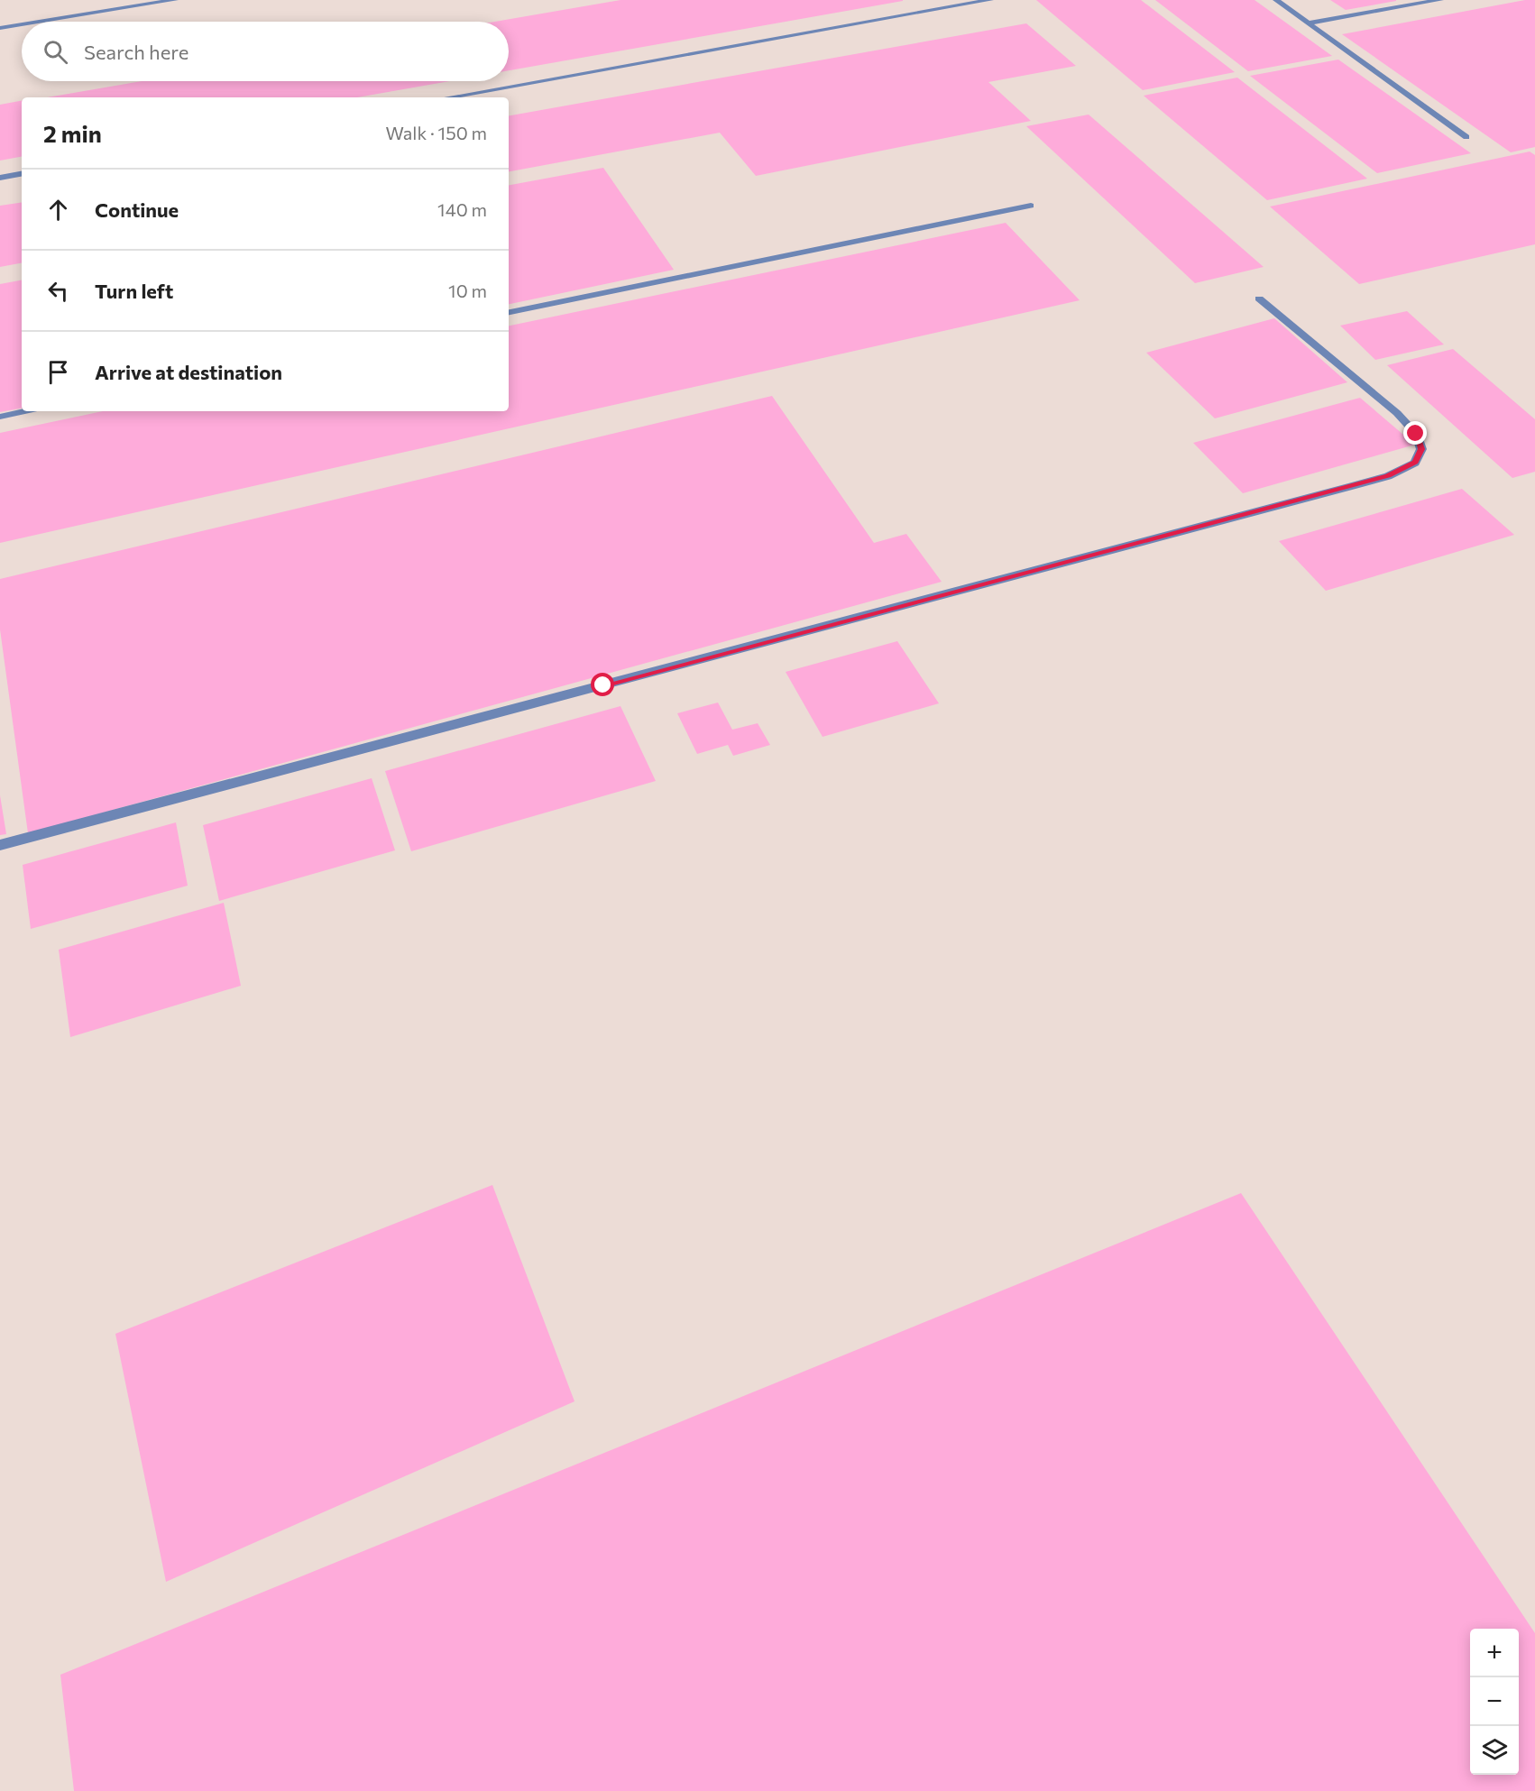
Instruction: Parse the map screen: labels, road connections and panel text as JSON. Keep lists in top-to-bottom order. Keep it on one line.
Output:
{"page":{"search":"Search here","heading":["2 min","Walk · 150 m"],"list":[["Continue","140 m"],["Turn left","10 m"],"Arrive at destination"],"map_buttons":["+","−"]}}
